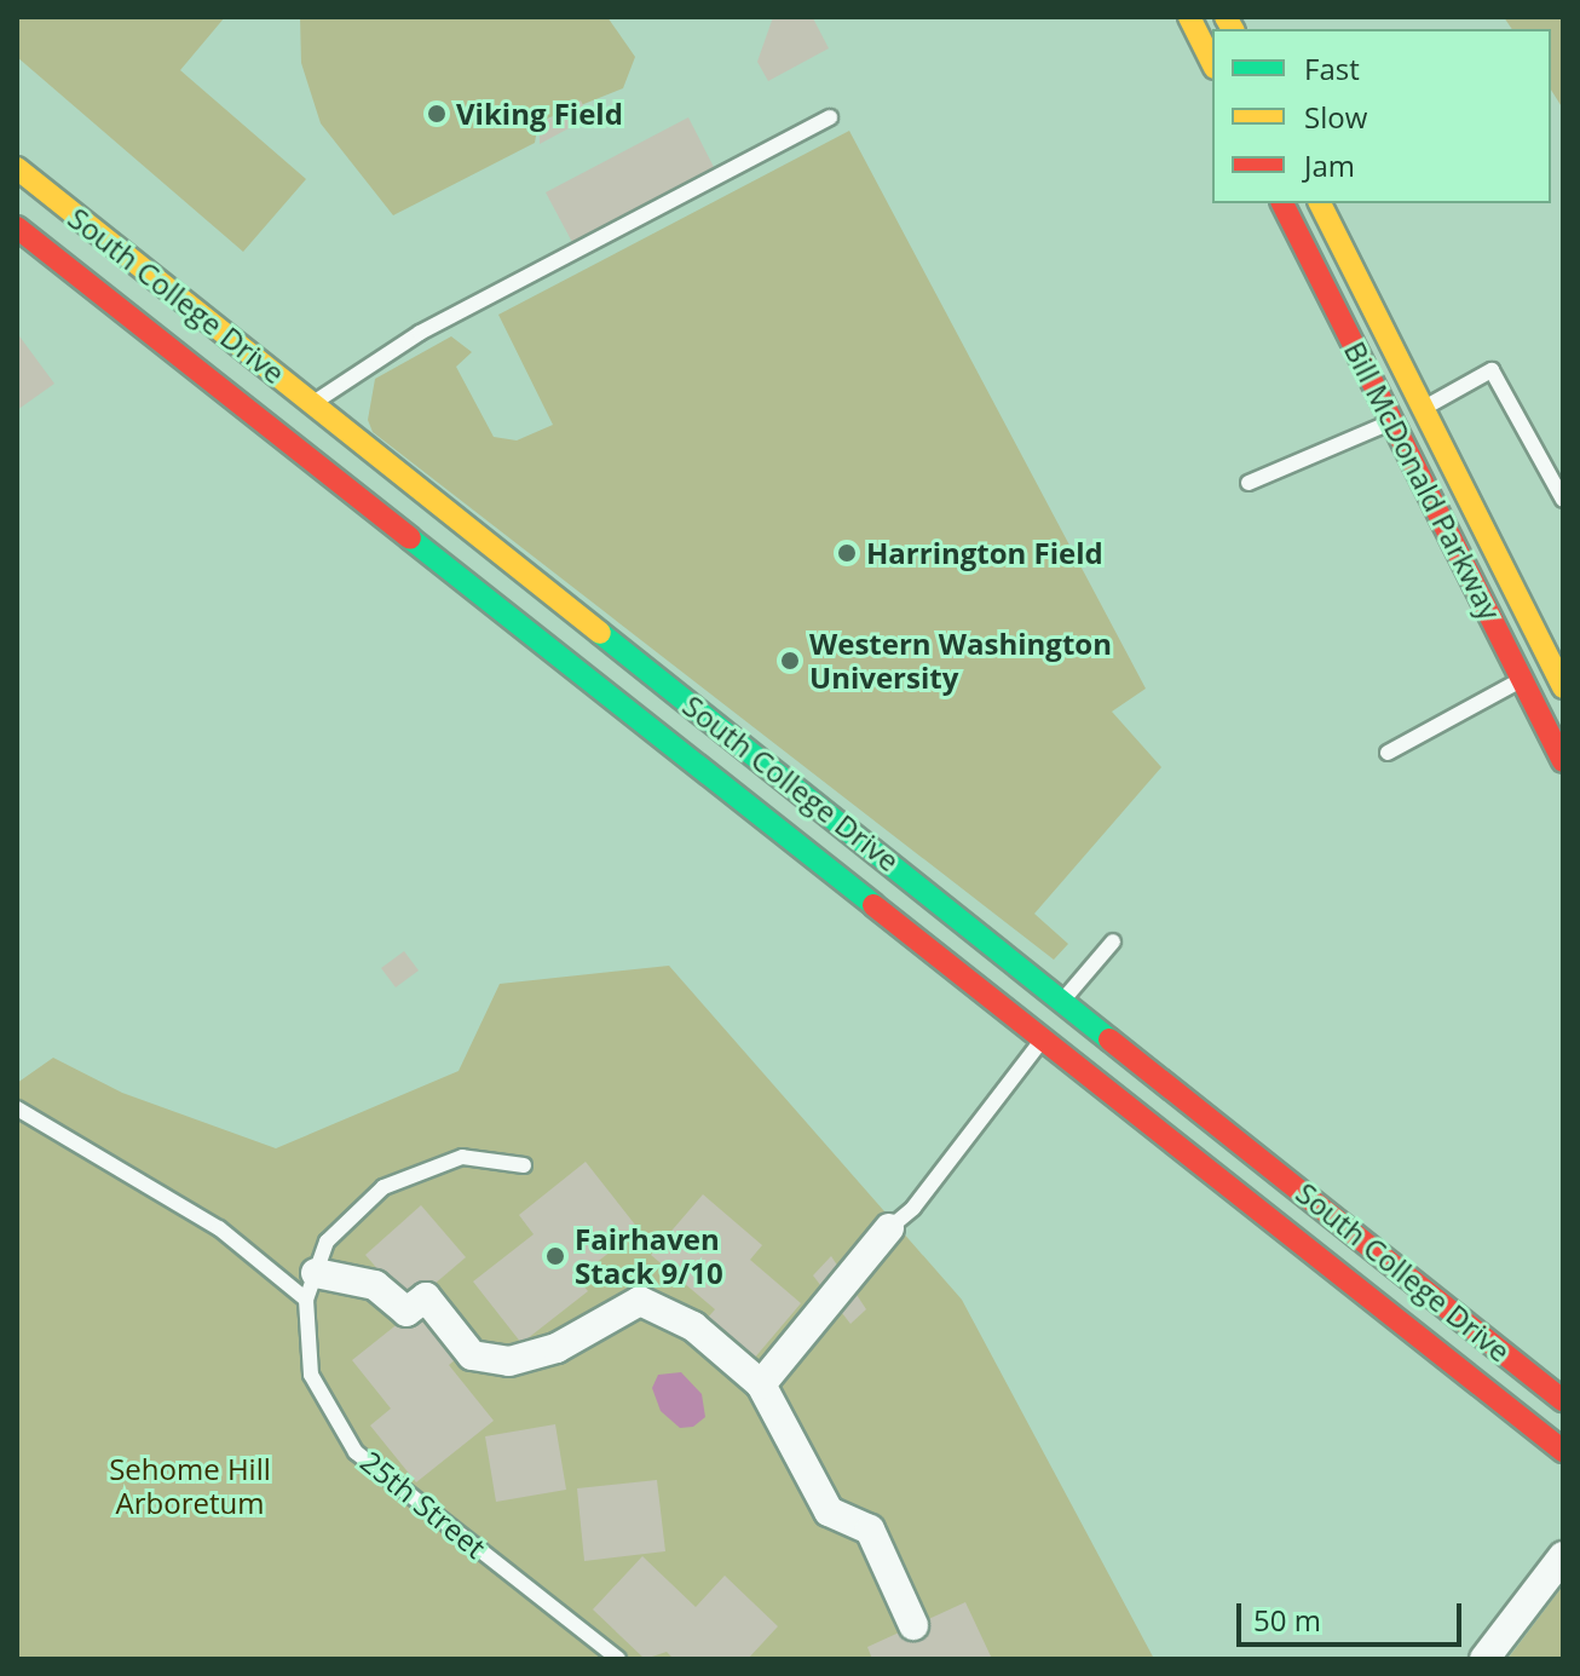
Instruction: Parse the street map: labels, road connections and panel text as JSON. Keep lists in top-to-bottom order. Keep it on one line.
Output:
{"streets":{"street":["South College Drive","Bill McDonald Parkway"],"lane":["25th Street"]},"parks":["Sehome Hill Arboretum"],"places":["Viking Field","Harrington Field","Western Washington University","Fairhaven Stack 9/10"],"legend":["Fast","Slow","Jam"],"scale_bar":"50 m"}
